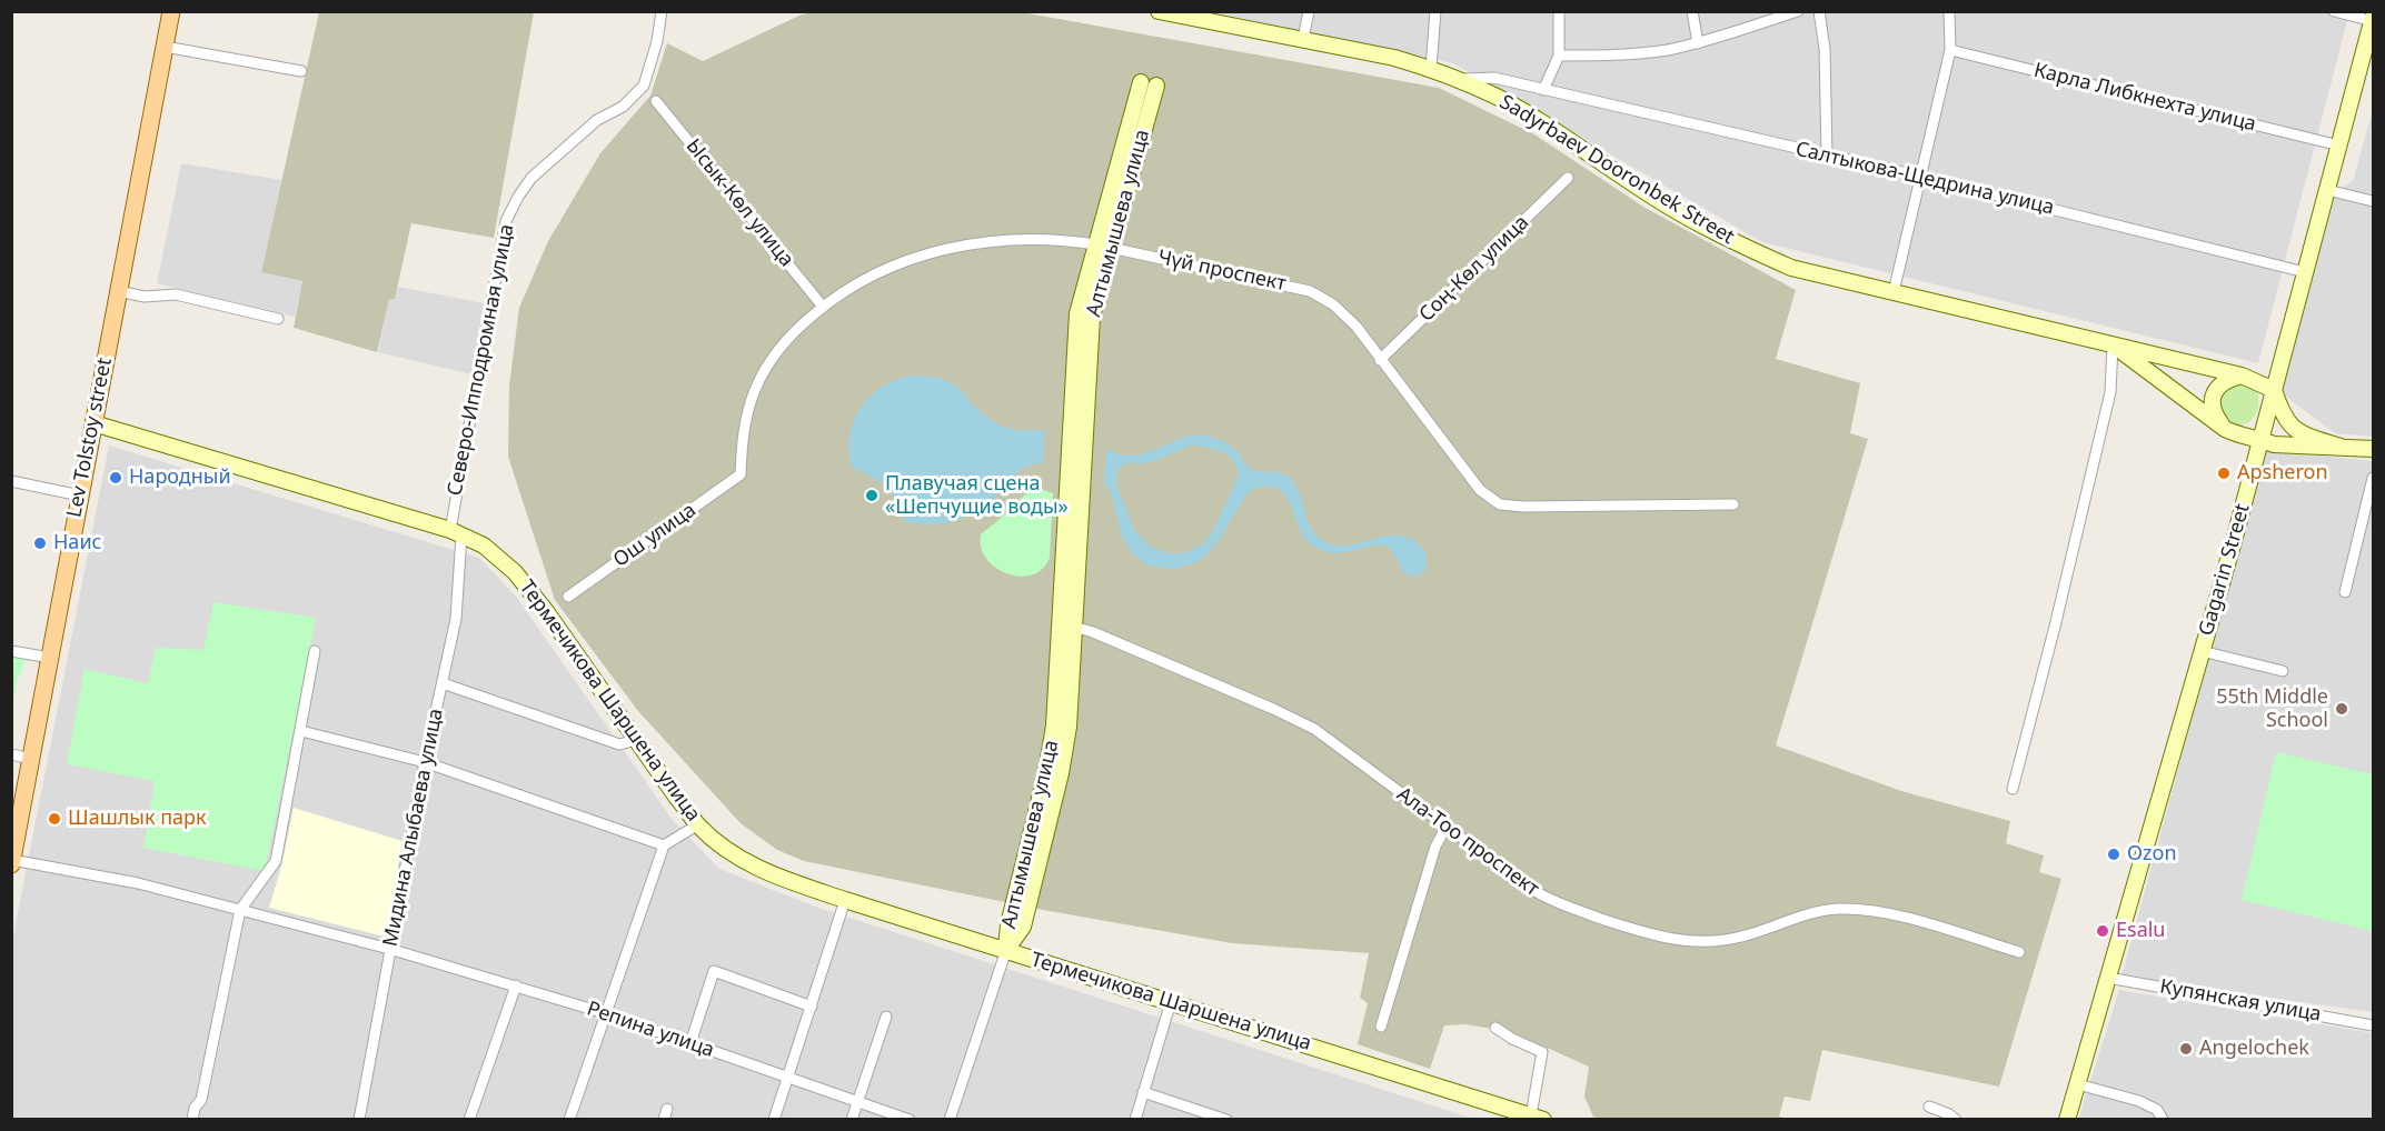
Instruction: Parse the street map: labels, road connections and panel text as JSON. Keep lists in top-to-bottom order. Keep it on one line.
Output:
{"streets":{"main road":["Sadyrbaev Dooronbek Street","Алтымышева улица","Lev Tolstoy street","Gagarin Street","Термечикова Шаршена улица"],"street":["Карла Либкнехта улица","Салтыкова-Щедрина улица","Ысык-Көл улица","Соң-Көл улица","Чүй проспект","Северо-Ипподромная улица","Ош улица","Мидина Алыбаева улица","Ала-Тоо проспект","Купянская улица","Репина улица"]},"crossings":[["Карла Либкнехта улица","Gagarin Street"],["Sadyrbaev Dooronbek Street","Салтыкова-Щедрина улица"],["Sadyrbaev Dooronbek Street","Gagarin Street"],["Салтыкова-Щедрина улица","Gagarin Street"],["Ысык-Көл улица","Чүй проспект"],["Алтымышева улица","Чүй проспект"],["Алтымышева улица","Термечикова Шаршена улица"],["Алтымышева улица","Ала-Тоо проспект"],["Соң-Көл улица","Чүй проспект"],["Чүй проспект","Ош улица"],["Северо-Ипподромная улица","Термечикова Шаршена улица"],["Северо-Ипподромная улица","Мидина Алыбаева улица"],["Lev Tolstoy street","Термечикова Шаршена улица"],["Lev Tolstoy street","Репина улица"],["Gagarin Street","Купянская улица"],["Термечикова Шаршена улица","Мидина Алыбаева улица"],["Мидина Алыбаева улица","Репина улица"]],"places":["Apsheron","Народный","Плавучая сцена «Шепчущие воды»","Наис","55th Middle School","Шашлык парк","Ozon","Esalu","Angelochek"]}
